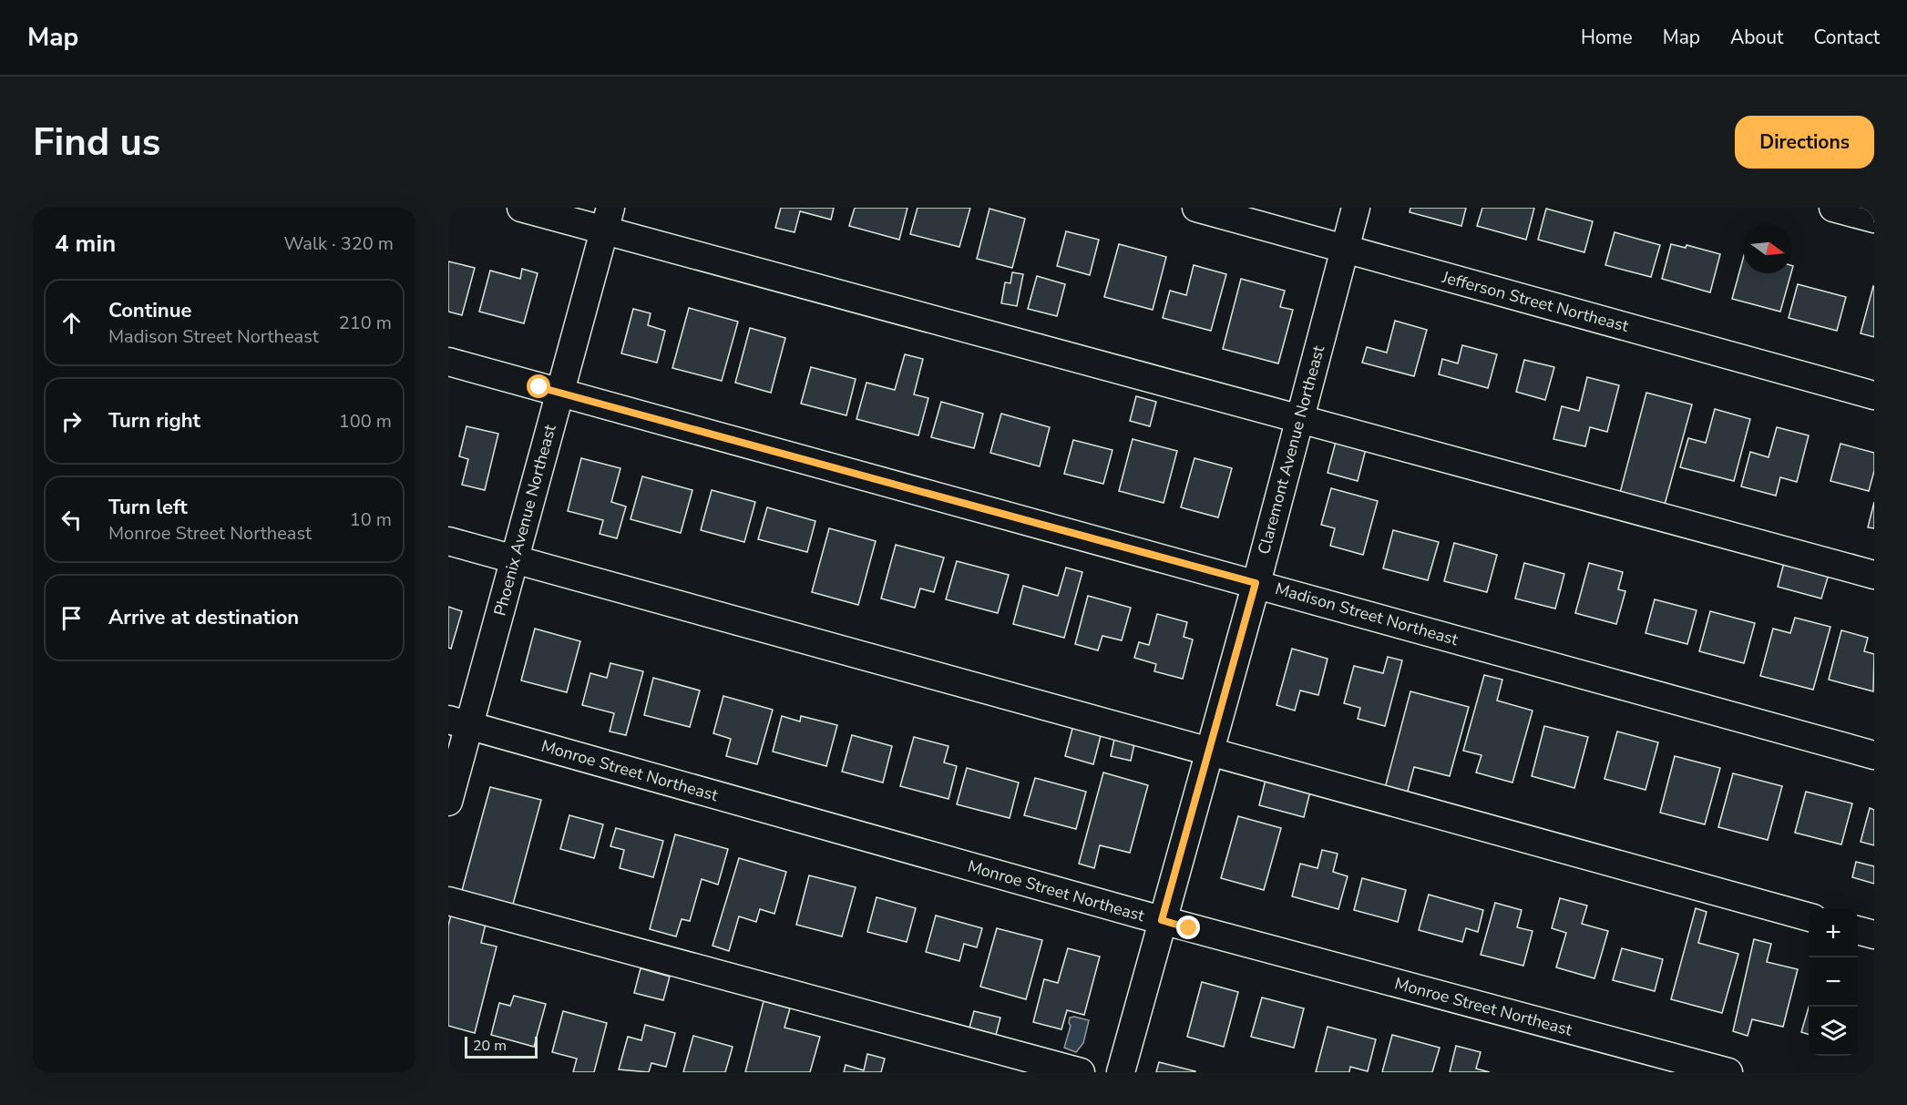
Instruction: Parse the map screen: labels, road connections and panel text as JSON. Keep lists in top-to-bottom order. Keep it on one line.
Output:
{"streets":{"street":["Jefferson Street Northeast","Claremont Avenue Northeast","Phoenix Avenue Northeast","Madison Street Northeast","Monroe Street Northeast"]},"crossings":[["Jefferson Street Northeast","Claremont Avenue Northeast"],["Claremont Avenue Northeast","Madison Street Northeast"],["Claremont Avenue Northeast","Monroe Street Northeast"],["Phoenix Avenue Northeast","Madison Street Northeast"],["Phoenix Avenue Northeast","Monroe Street Northeast"]],"scale_bar":"20 m","north":"right","page":{"header":"Map","nav":["Home","Map","About","Contact"],"buttons":"Directions","title":"Find us","heading":["4 min","Walk · 320 m"],"list":[["Continue","Madison Street Northeast","210 m"],["Turn right","100 m"],["Turn left","Monroe Street Northeast","10 m"],"Arrive at destination"],"map_buttons":["+","−"],"scale":"20 m"}}
